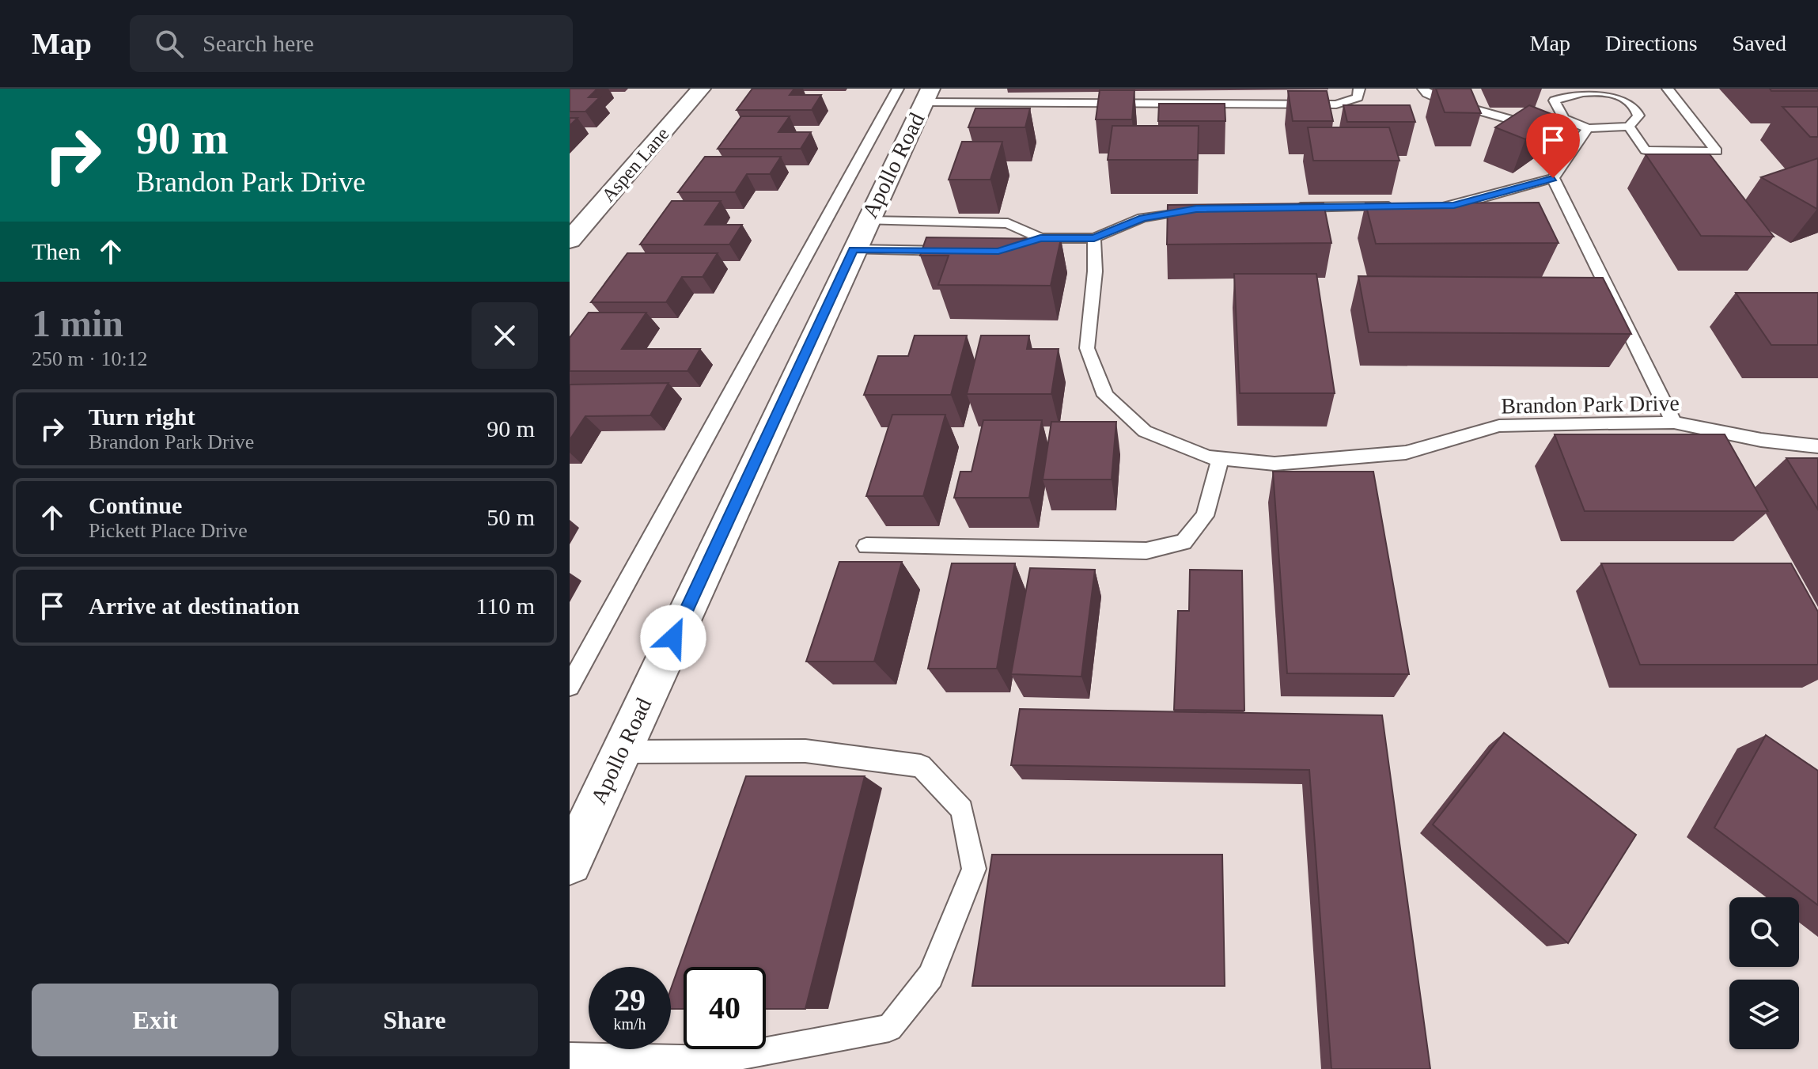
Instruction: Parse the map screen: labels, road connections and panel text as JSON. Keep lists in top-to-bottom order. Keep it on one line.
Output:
{"streets":{"street":["Aspen Lane","Apollo Road"],"lane":["Brandon Park Drive"]},"page":{"header":"Map","search":"Search here","nav":["Map","Directions","Saved"],"turn":["90 m","Brandon Park Drive"],"then":"Then","heading":["1 min","250 m · 10:12"],"list":[{"name":"Turn right","note":"Brandon Park Drive","value":"90 m"},{"name":"Continue","note":"Pickett Place Drive","value":"50 m"},{"name":"Arrive at destination","value":"110 m"}],"speed":"29 km/h","limit":"40","buttons":["Exit","Share"]}}
